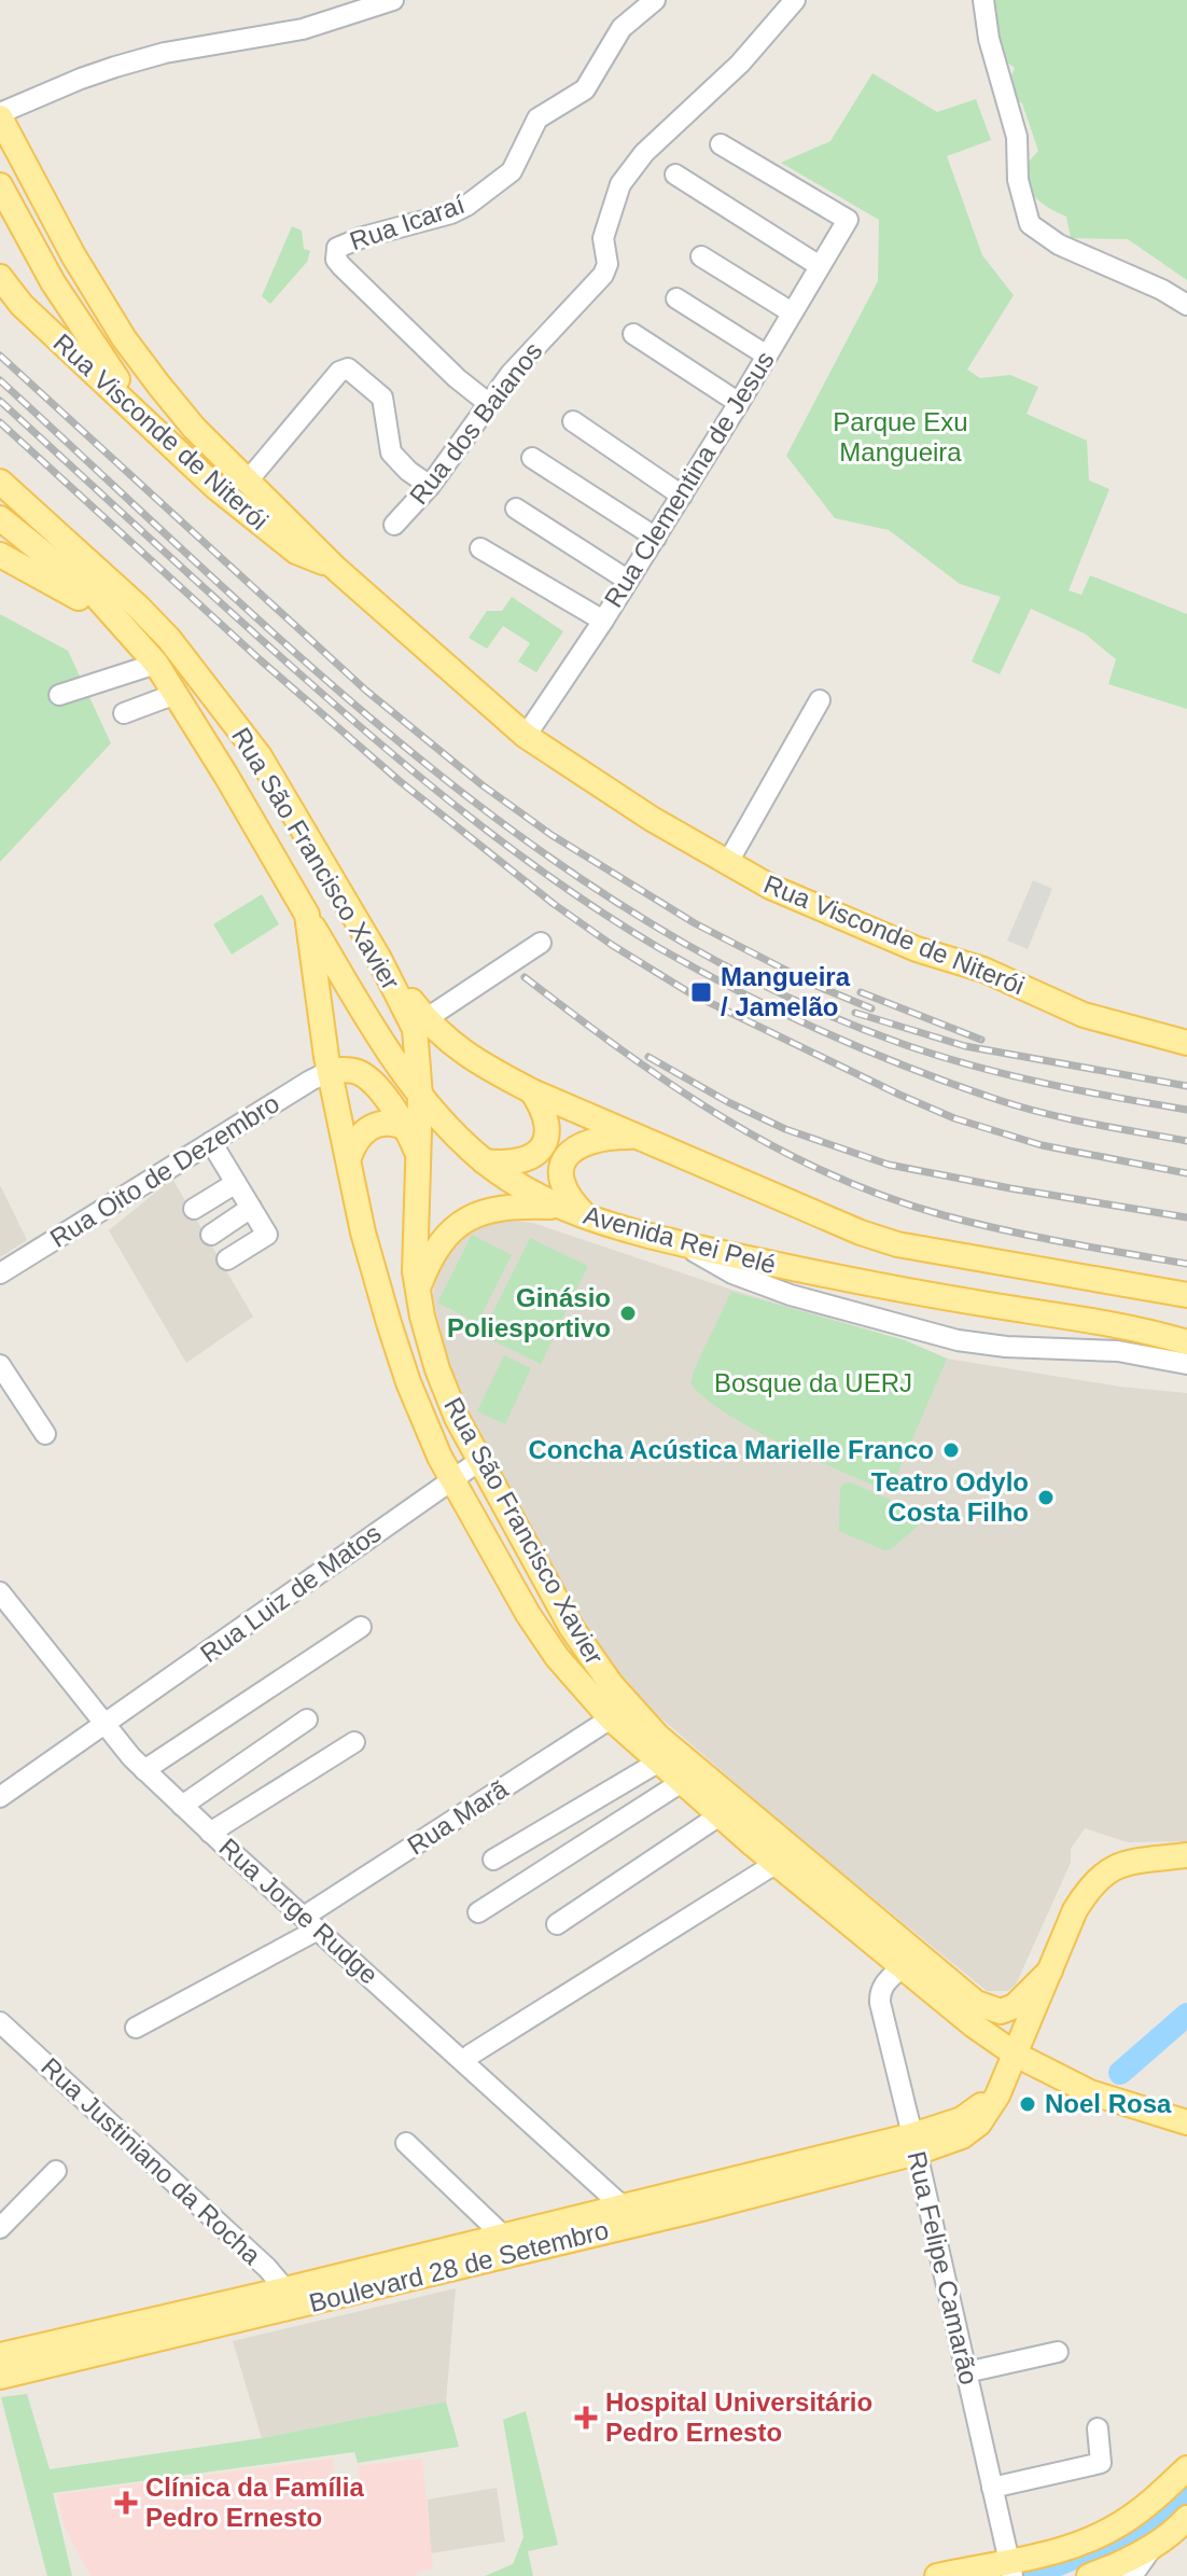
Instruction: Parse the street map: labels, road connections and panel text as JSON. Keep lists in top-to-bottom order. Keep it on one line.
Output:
{"streets":{"main road":["Rua Visconde de Niterói","Rua São Francisco Xavier","Avenida Rei Pelé","Boulevard 28 de Setembro"],"street":["Rua Icaraí","Rua dos Baianos","Rua Clementina de Jesus","Rua Oito de Dezembro","Rua Luiz de Matos","Rua Marã","Rua Jorge Rudge","Rua Justiniano da Rocha","Rua Felipe Camarão"]},"crossings":[["Rua Icaraí","Rua dos Baianos"],["Rua Visconde de Niterói","Rua Clementina de Jesus"],["Rua São Francisco Xavier","Rua Oito de Dezembro"],["Rua São Francisco Xavier","Avenida Rei Pelé"],["Rua São Francisco Xavier","Rua Luiz de Matos"],["Rua São Francisco Xavier","Rua Marã"],["Rua São Francisco Xavier","Rua Felipe Camarão"],["Rua Luiz de Matos","Rua Jorge Rudge"],["Rua Marã","Rua Jorge Rudge"],["Rua Jorge Rudge","Boulevard 28 de Setembro"],["Rua Justiniano da Rocha","Boulevard 28 de Setembro"],["Boulevard 28 de Setembro","Rua Felipe Camarão"]],"parks":["Parque Exu Mangueira","Bosque da UERJ"],"places":{"transit":["Mangueira / Jamelão"],"other":["Ginásio Poliesportivo","Concha Acústica Marielle Franco","Teatro Odylo Costa Filho","Noel Rosa"],"health":["Hospital Universitário Pedro Ernesto","Clínica da Família Pedro Ernesto"]}}
